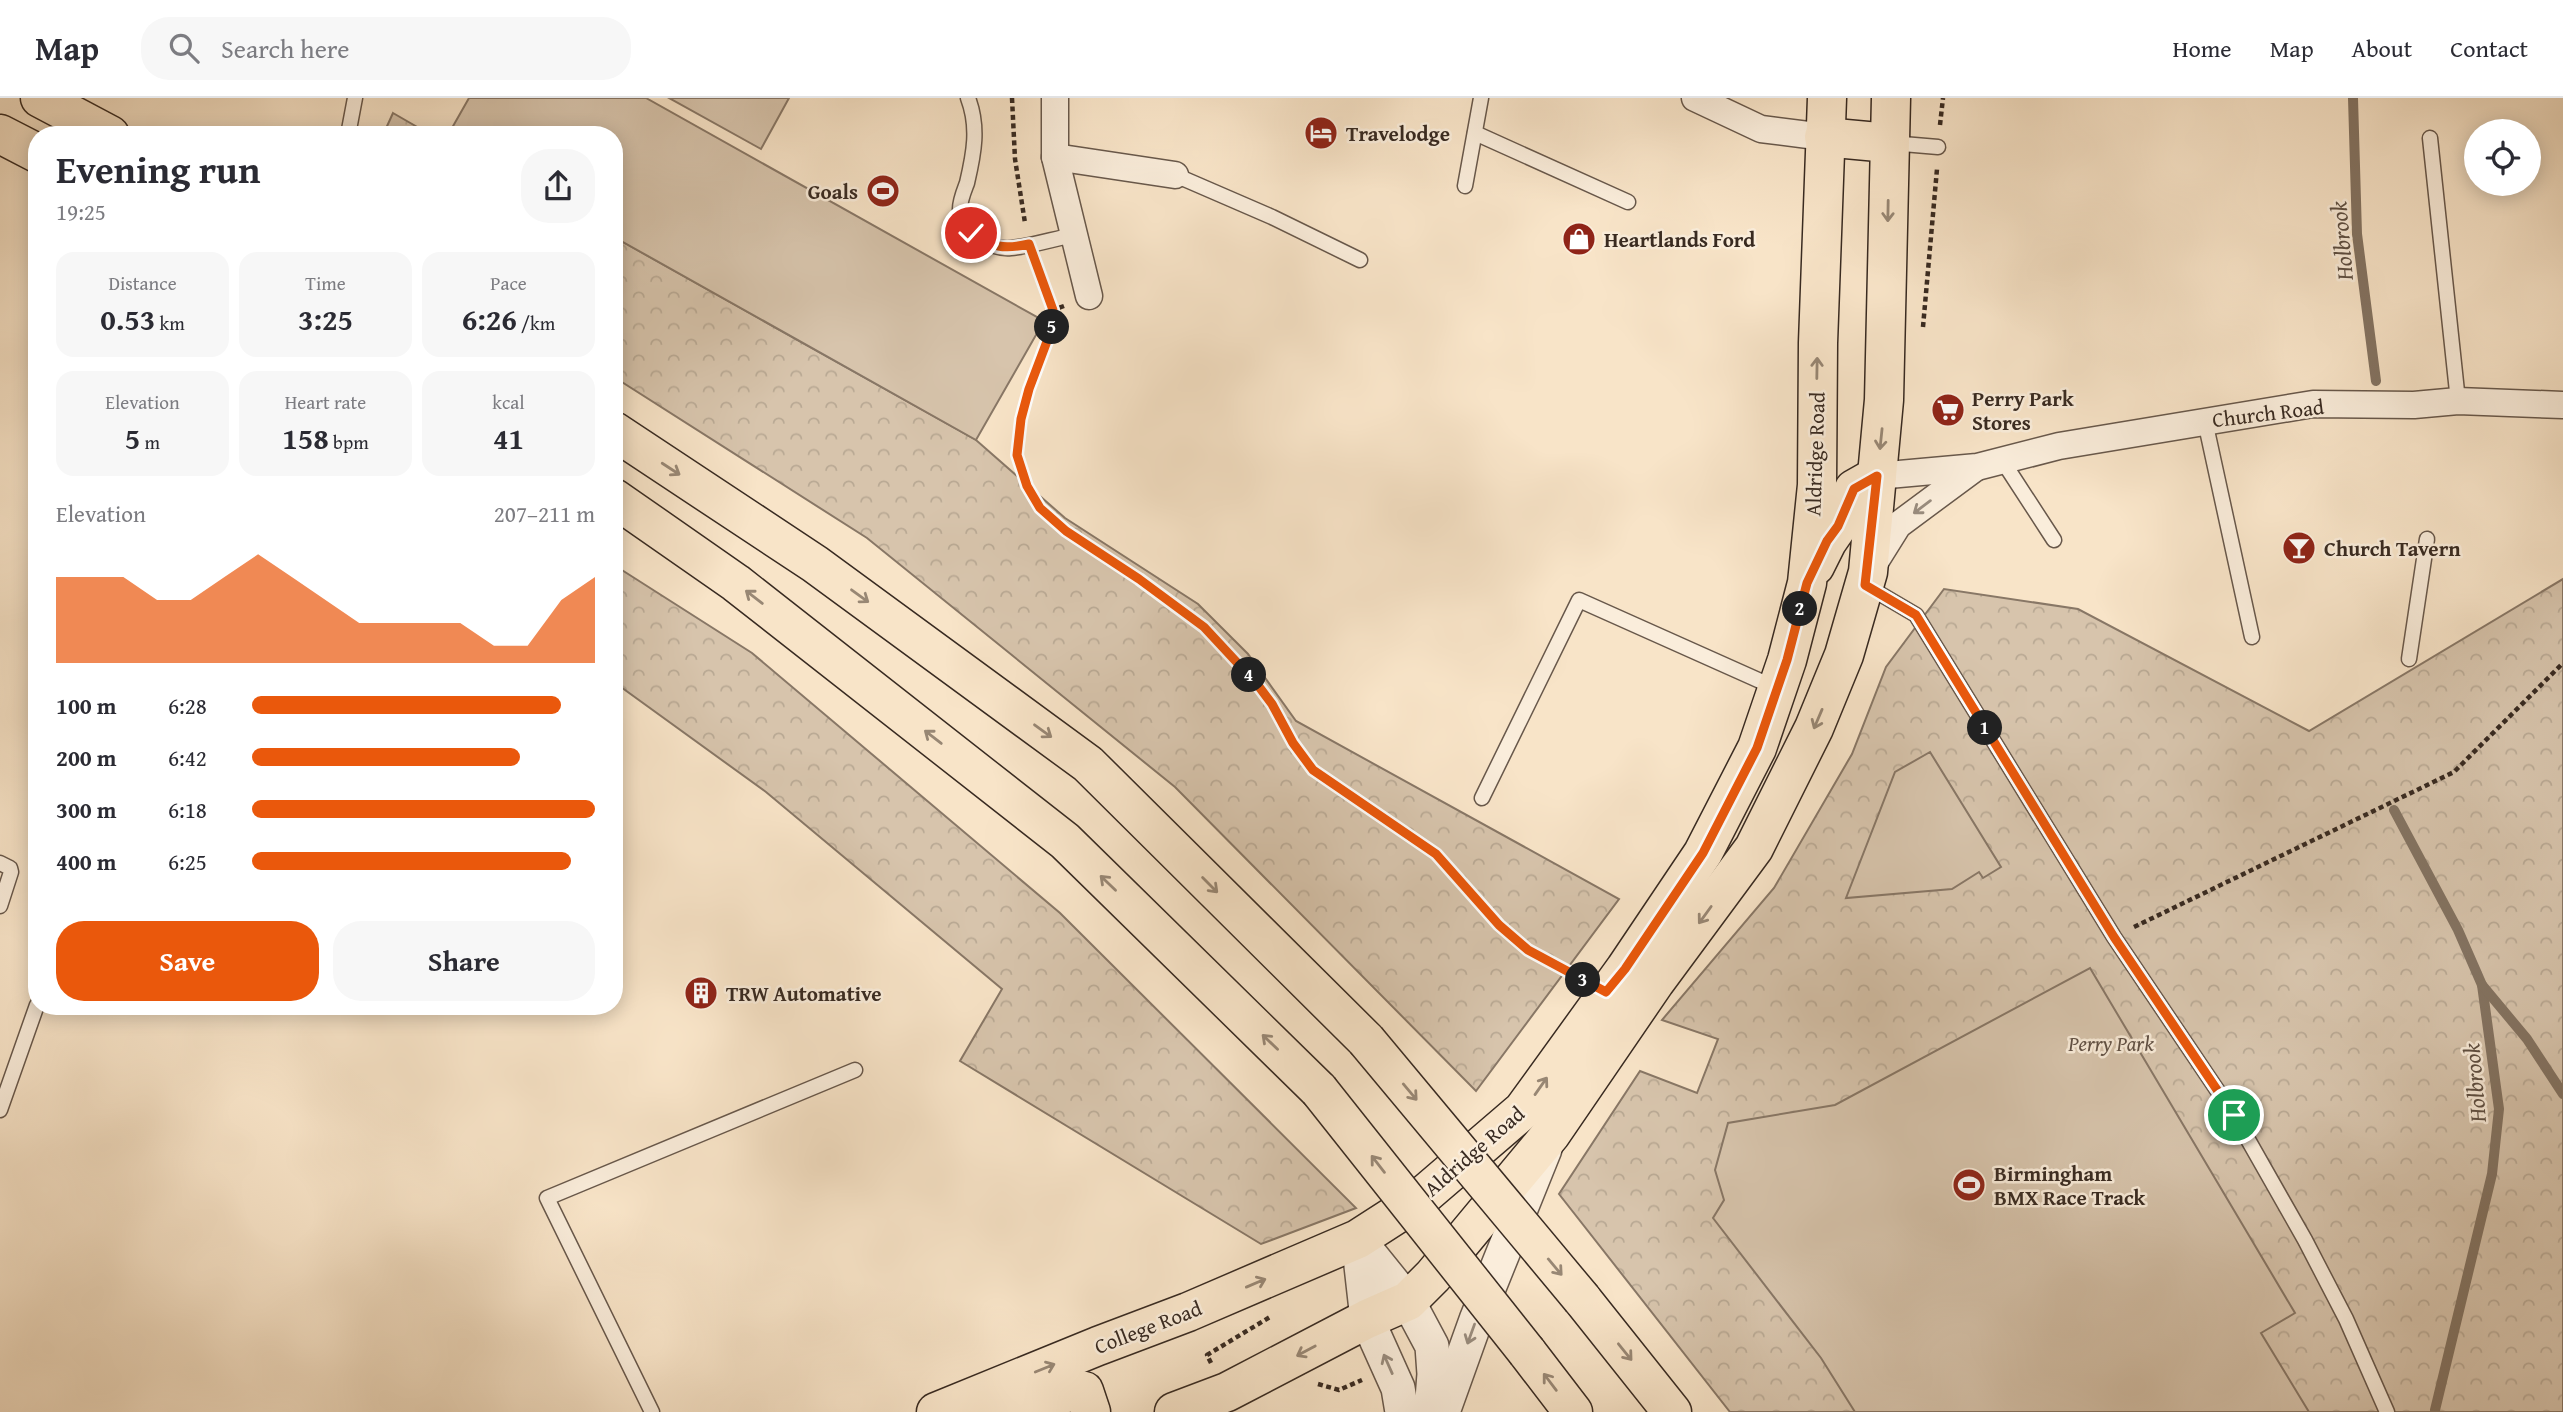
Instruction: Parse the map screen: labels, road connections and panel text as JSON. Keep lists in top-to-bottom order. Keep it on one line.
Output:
{"streets":{"main road":["Aldridge Road","College Road"],"street":["Church Road"]},"crossings":[["Church Road","Aldridge Road"],["Aldridge Road","College Road"]],"water":["Holbrook"],"parks":["Perry Park"],"places":{"hotel":["Travelodge"],"sports":["Goals","Birmingham BMX Race Track"],"shop":["Heartlands Ford"],"supermarket":["Perry Park Stores"],"bar":["Church Tavern"],"building":["TRW Automative"]},"page":{"header":"Map","search":"Search here","nav":["Home","Map","About","Contact"],"heading":["Evening run","19:25"],"stats":[["Distance","0.53 km"],["Time","3:25"],["Pace","6:26 /km"],["Elevation","5 m"],["Heart rate","158 bpm"],["kcal","41"]],"pins":["5","2","4","1","3"],"chart":["Elevation","207–211 m"],"list":[{"name":"100 m","note":"6:28"},{"name":"200 m","note":"6:42"},{"name":"300 m","note":"6:18"},{"name":"400 m","note":"6:25"}],"buttons":["Save","Share"]}}
